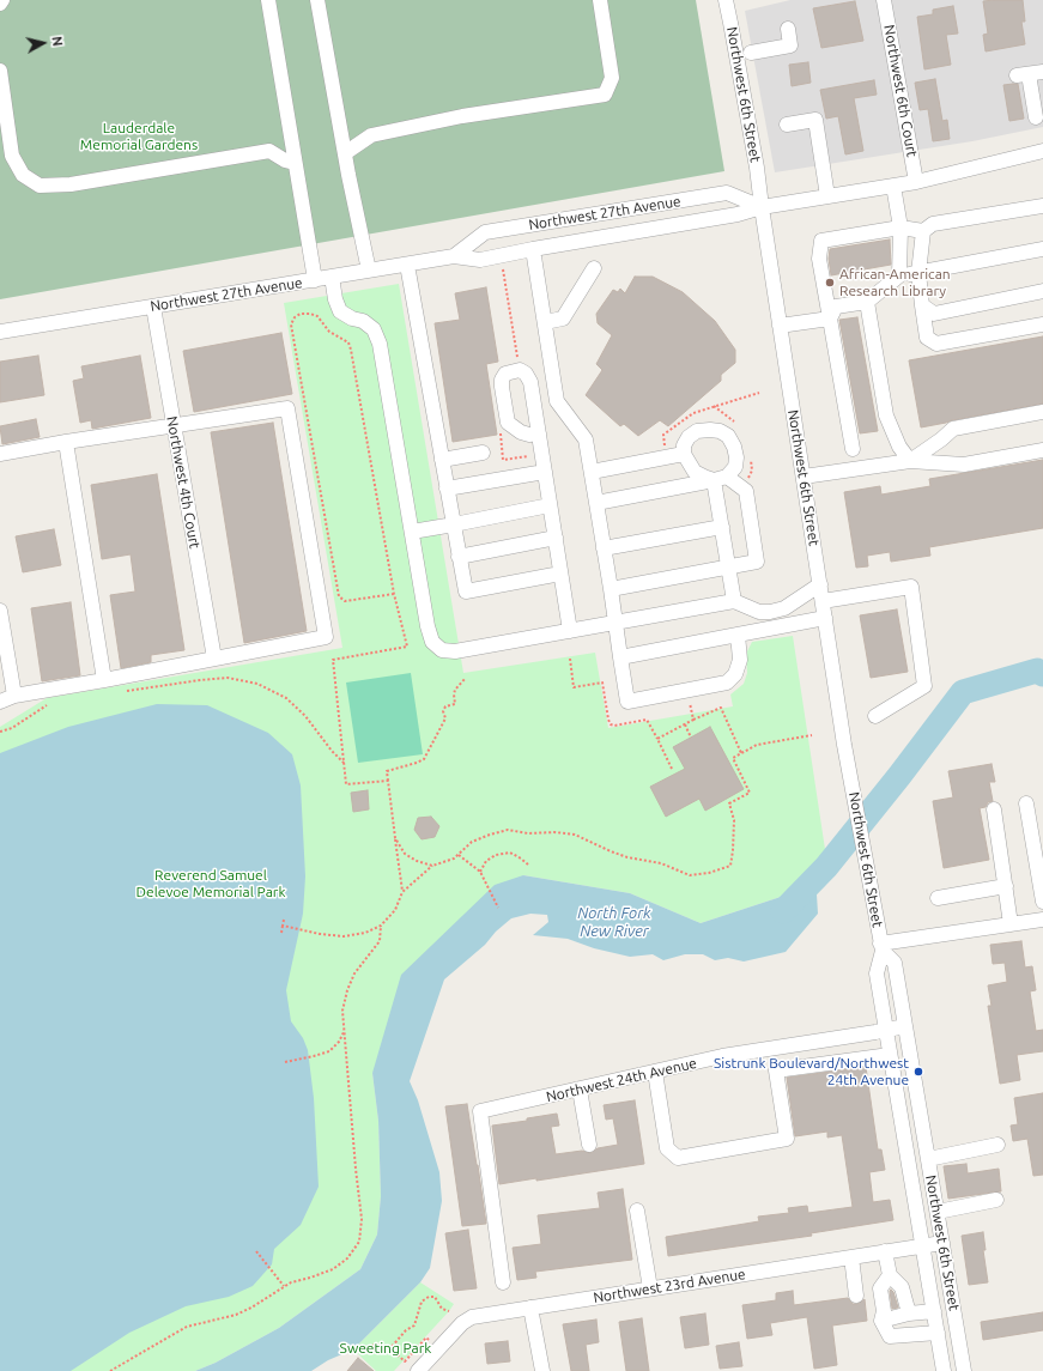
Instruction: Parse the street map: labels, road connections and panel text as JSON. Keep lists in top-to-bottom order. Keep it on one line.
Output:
{"streets":{"street":["Northwest 6th Court","Northwest 6th Street","Northwest 27th Avenue","Northwest 4th Court","Northwest 24th Avenue","Northwest 23rd Avenue"]},"crossings":[["Northwest 6th Court","Northwest 27th Avenue"],["Northwest 6th Street","Northwest 27th Avenue"],["Northwest 6th Street","Northwest 24th Avenue"],["Northwest 6th Street","Northwest 23rd Avenue"],["Northwest 27th Avenue","Northwest 4th Court"]],"water":["North Fork New River"],"parks":["Lauderdale Memorial Gardens","Reverend Samuel Delevoe Memorial Park","Sweeting Park"],"places":["African-American Research Library","Sistrunk Boulevard/Northwest 24th Avenue"],"north":"right"}
